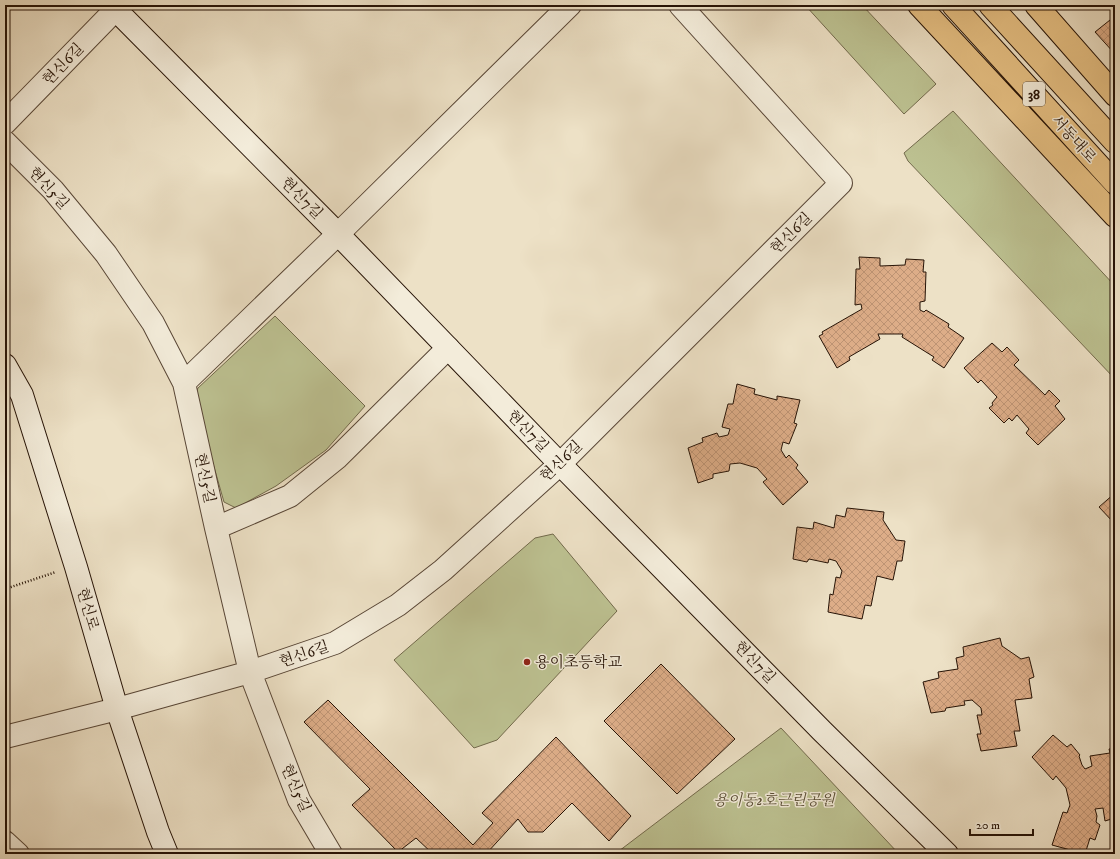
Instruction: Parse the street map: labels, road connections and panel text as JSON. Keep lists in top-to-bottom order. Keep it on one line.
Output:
{"streets":{"main road":["38","서동대로"],"street":["현신6길","현신5길","현신7길","현신로"]},"crossings":[["현신6길","현신5길"],["현신6길","현신7길"],["현신6길","현신로"]],"parks":["용이동2호근린공원"],"places":["용이초등학교"],"scale_bar":"20 m"}
